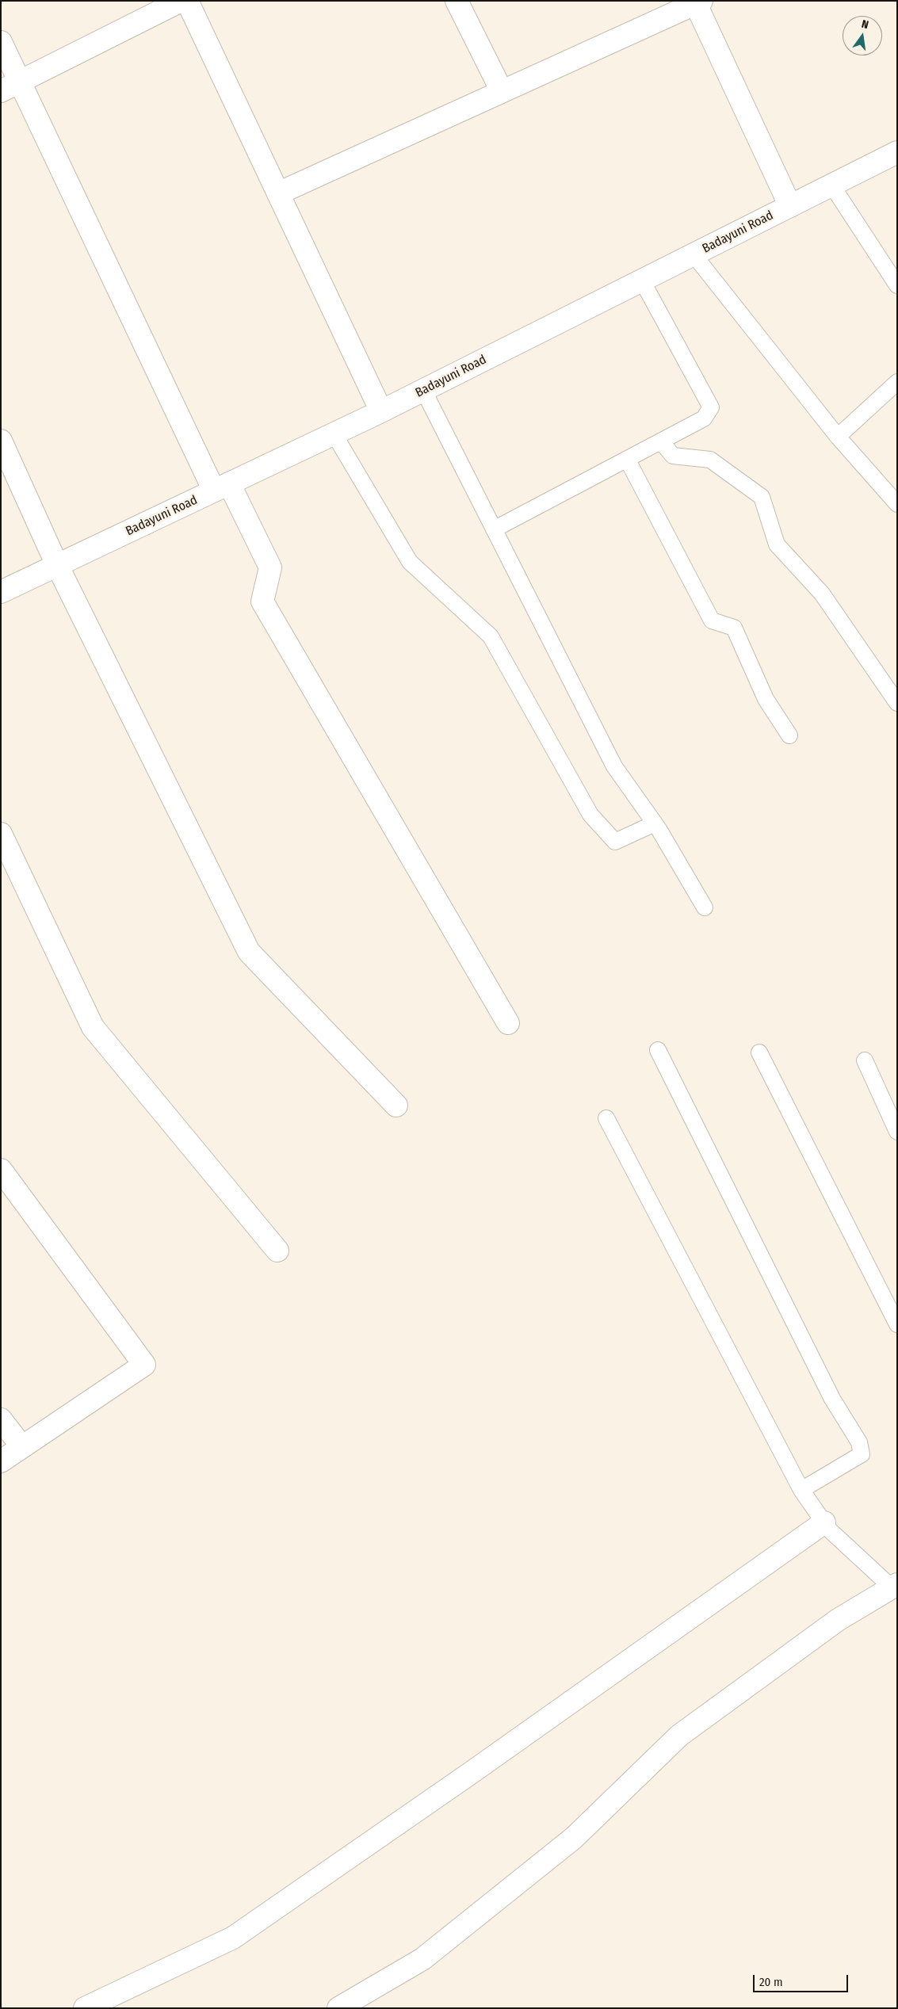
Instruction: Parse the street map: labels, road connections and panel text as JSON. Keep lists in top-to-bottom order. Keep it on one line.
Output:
{"streets":{"street":["Badayuni Road"]},"scale_bar":"20 m","north":"top"}
